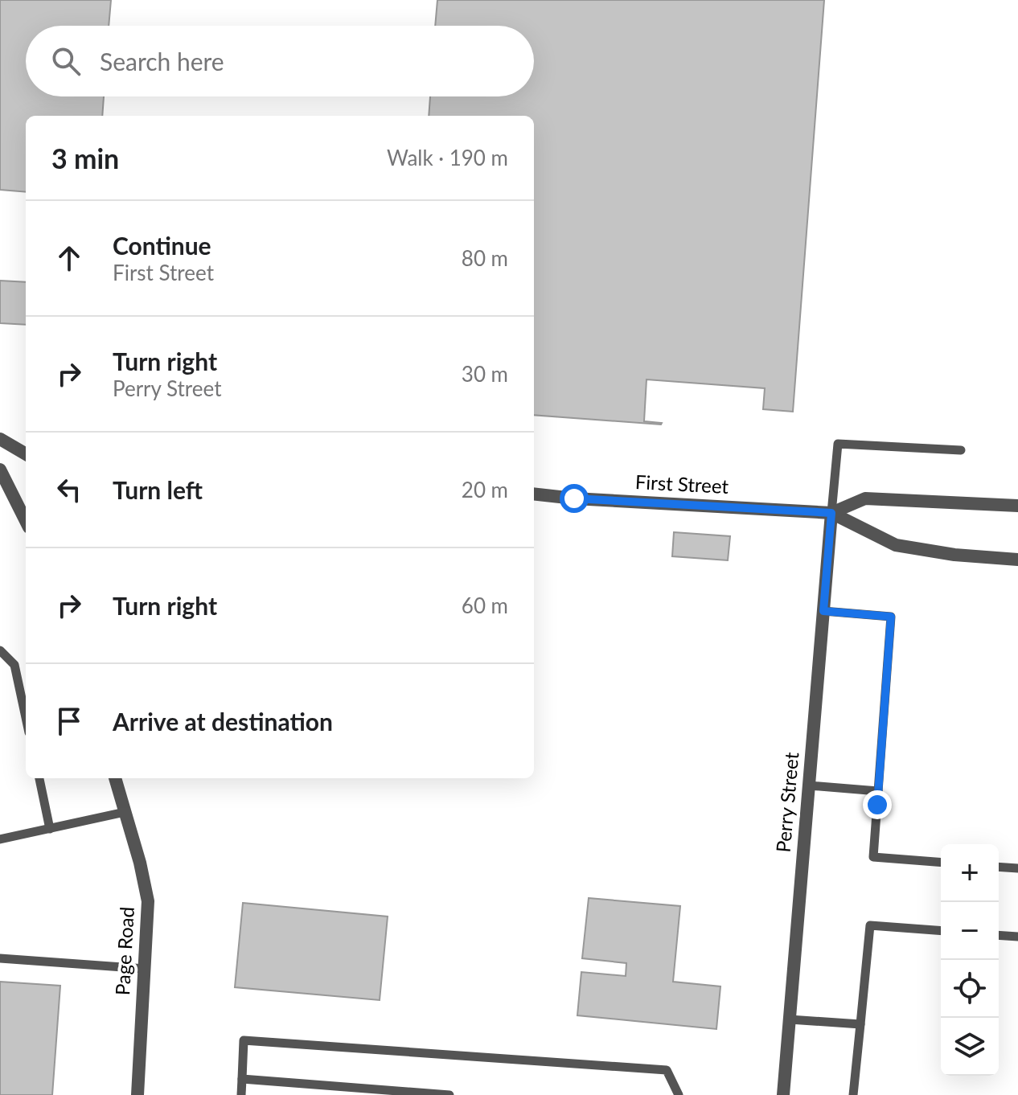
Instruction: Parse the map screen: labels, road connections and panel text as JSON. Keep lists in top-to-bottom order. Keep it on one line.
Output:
{"streets":{"street":["First Street","Perry Street","Page Road"]},"crossings":[["First Street","Perry Street"]],"page":{"search":"Search here","heading":["3 min","Walk · 190 m"],"list":[["Continue","First Street","80 m"],["Turn right","Perry Street","30 m"],["Turn left","20 m"],["Turn right","60 m"],"Arrive at destination"],"map_buttons":["+","−"]}}
